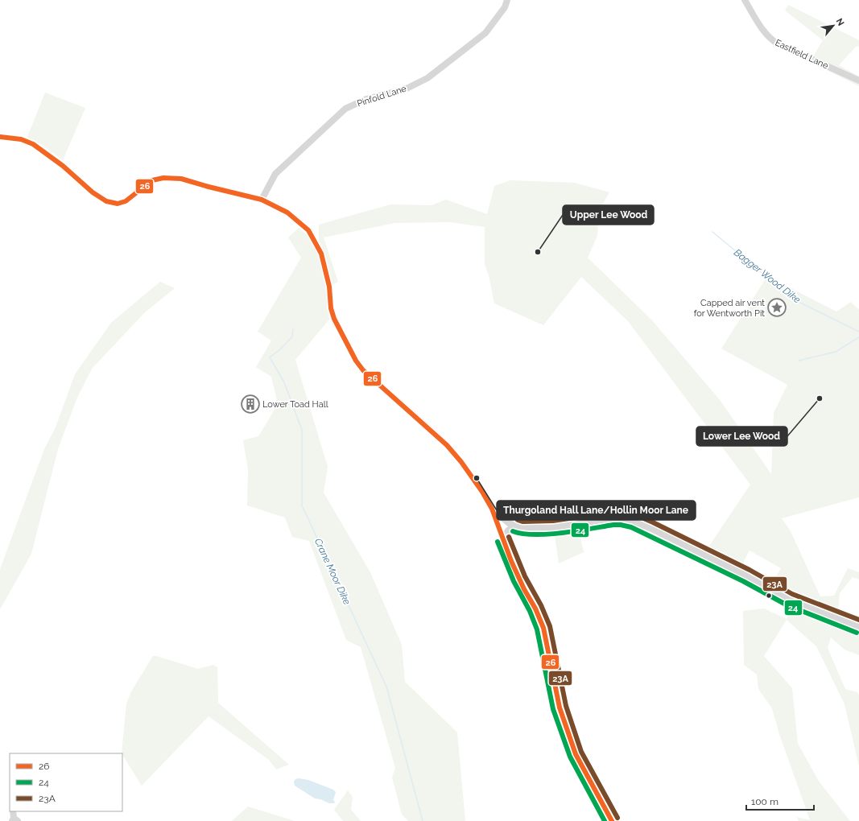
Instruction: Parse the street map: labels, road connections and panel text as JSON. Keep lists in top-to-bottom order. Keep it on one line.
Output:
{"streets":{"street":["Eastfield Lane","Pinfold Lane"]},"water":["Bagger Wood Dike","Crane Moor Dike"],"places":{"other":["Upper Lee Wood","Lower Lee Wood","Thurgoland Hall Lane/Hollin Moor Lane"],"place":["Capped air vent for Wentworth Pit"],"building":["Lower Toad Hall"]},"lines":["transit line 26","transit line 23A","transit line 24"],"legend":["26","24","23A"],"scale_bar":"100 m","north":"top right"}
